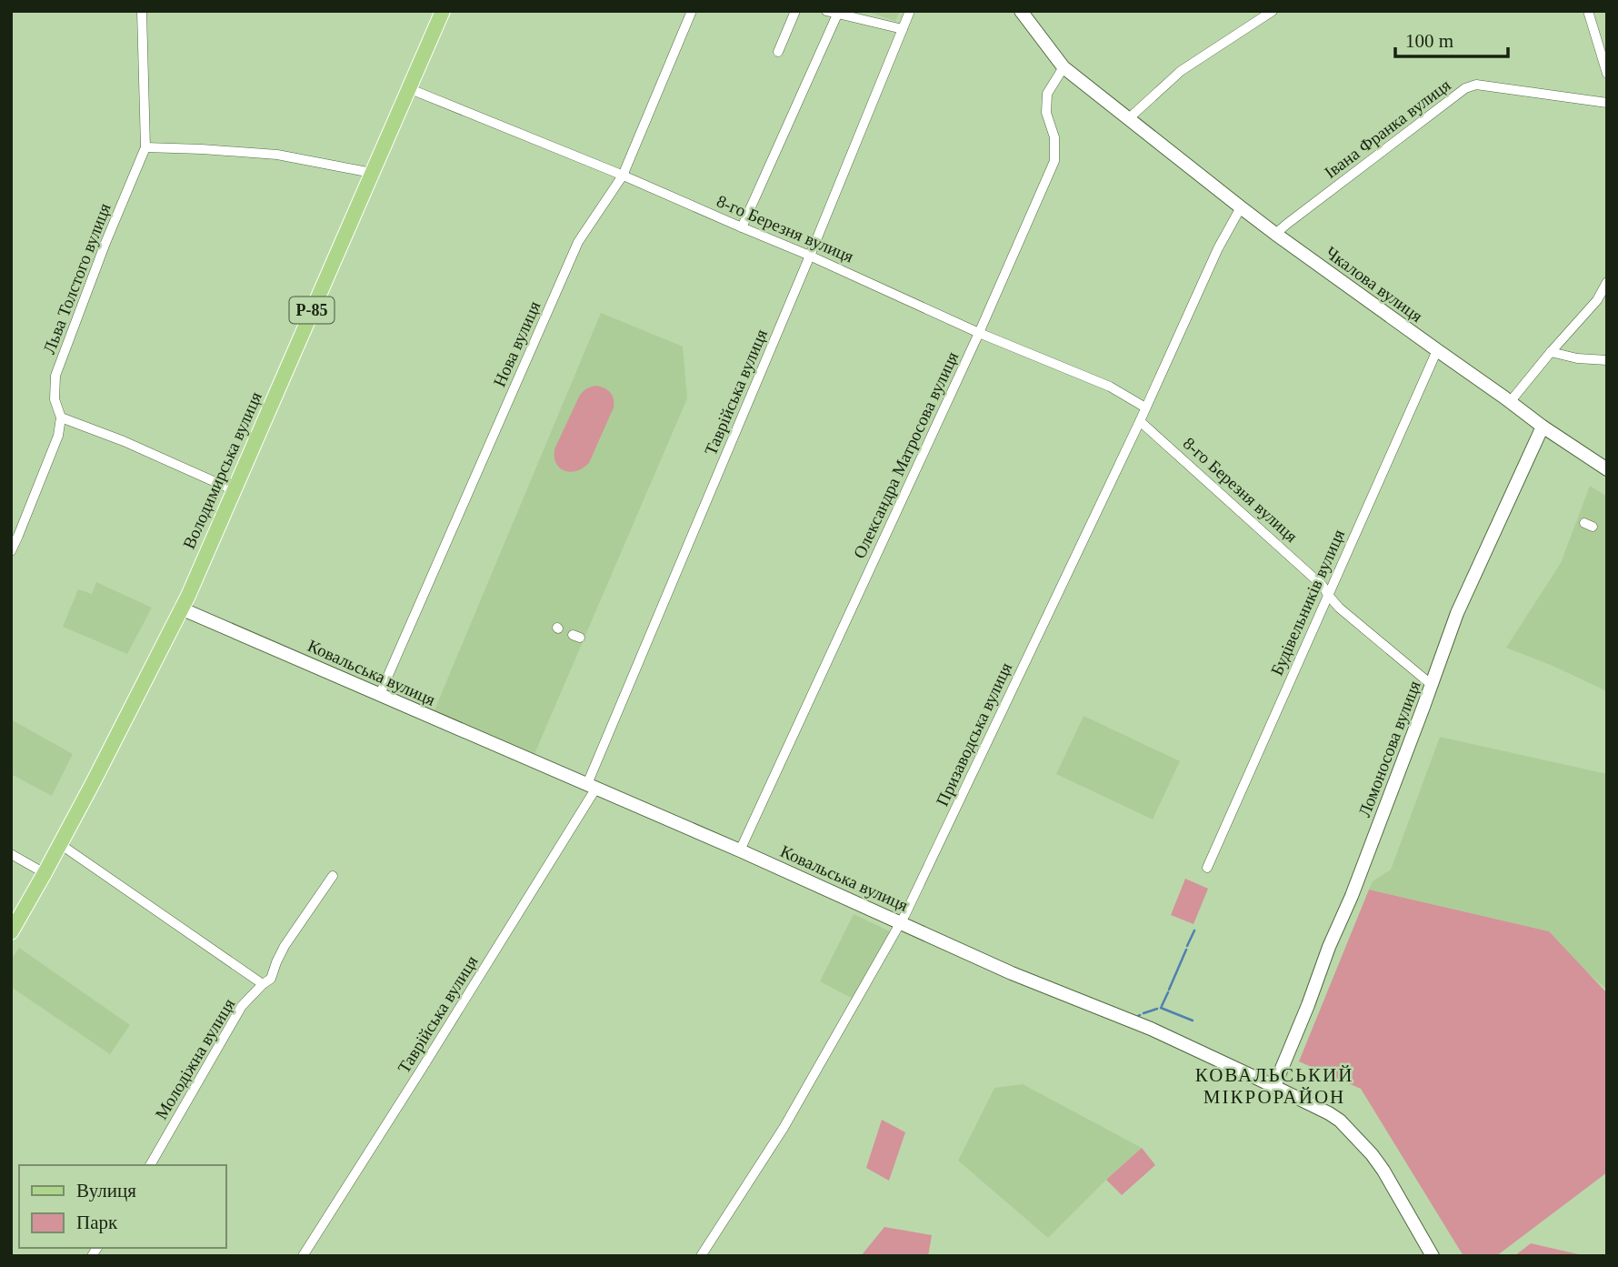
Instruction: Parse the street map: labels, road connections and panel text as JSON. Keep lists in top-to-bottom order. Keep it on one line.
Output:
{"streets":{"main road":["Р-85","Володимирська вулиця"],"street":["Івана Франка вулиця","8-го Березня вулиця","Льва Толстого вулиця","Чкалова вулиця","Нова вулиця","Таврійська вулиця","Олександра Матросова вулиця","Будівельників вулиця","Ковальська вулиця","Призаводська вулиця","Ломоносова вулиця","Молодіжна вулиця"]},"crossings":[["Івана Франка вулиця","Чкалова вулиця"],["8-го Березня вулиця","Нова вулиця"],["8-го Березня вулиця","Таврійська вулиця"],["8-го Березня вулиця","Олександра Матросова вулиця"],["8-го Березня вулиця","Володимирська вулиця"],["8-го Березня вулиця","Будівельників вулиця"],["8-го Березня вулиця","Призаводська вулиця"],["8-го Березня вулиця","Ломоносова вулиця"],["Чкалова вулиця","Олександра Матросова вулиця"],["Чкалова вулиця","Будівельників вулиця"],["Чкалова вулиця","Призаводська вулиця"],["Чкалова вулиця","Ломоносова вулиця"],["Нова вулиця","Ковальська вулиця"],["Таврійська вулиця","Ковальська вулиця"],["Олександра Матросова вулиця","Ковальська вулиця"],["Володимирська вулиця","Ковальська вулиця"],["Ковальська вулиця","Призаводська вулиця"],["Ковальська вулиця","Ломоносова вулиця"]],"districts":["КОВАЛЬСЬКИЙ МІКРОРАЙОН"],"legend":["Вулиця","Парк"],"scale_bar":"100 m"}
